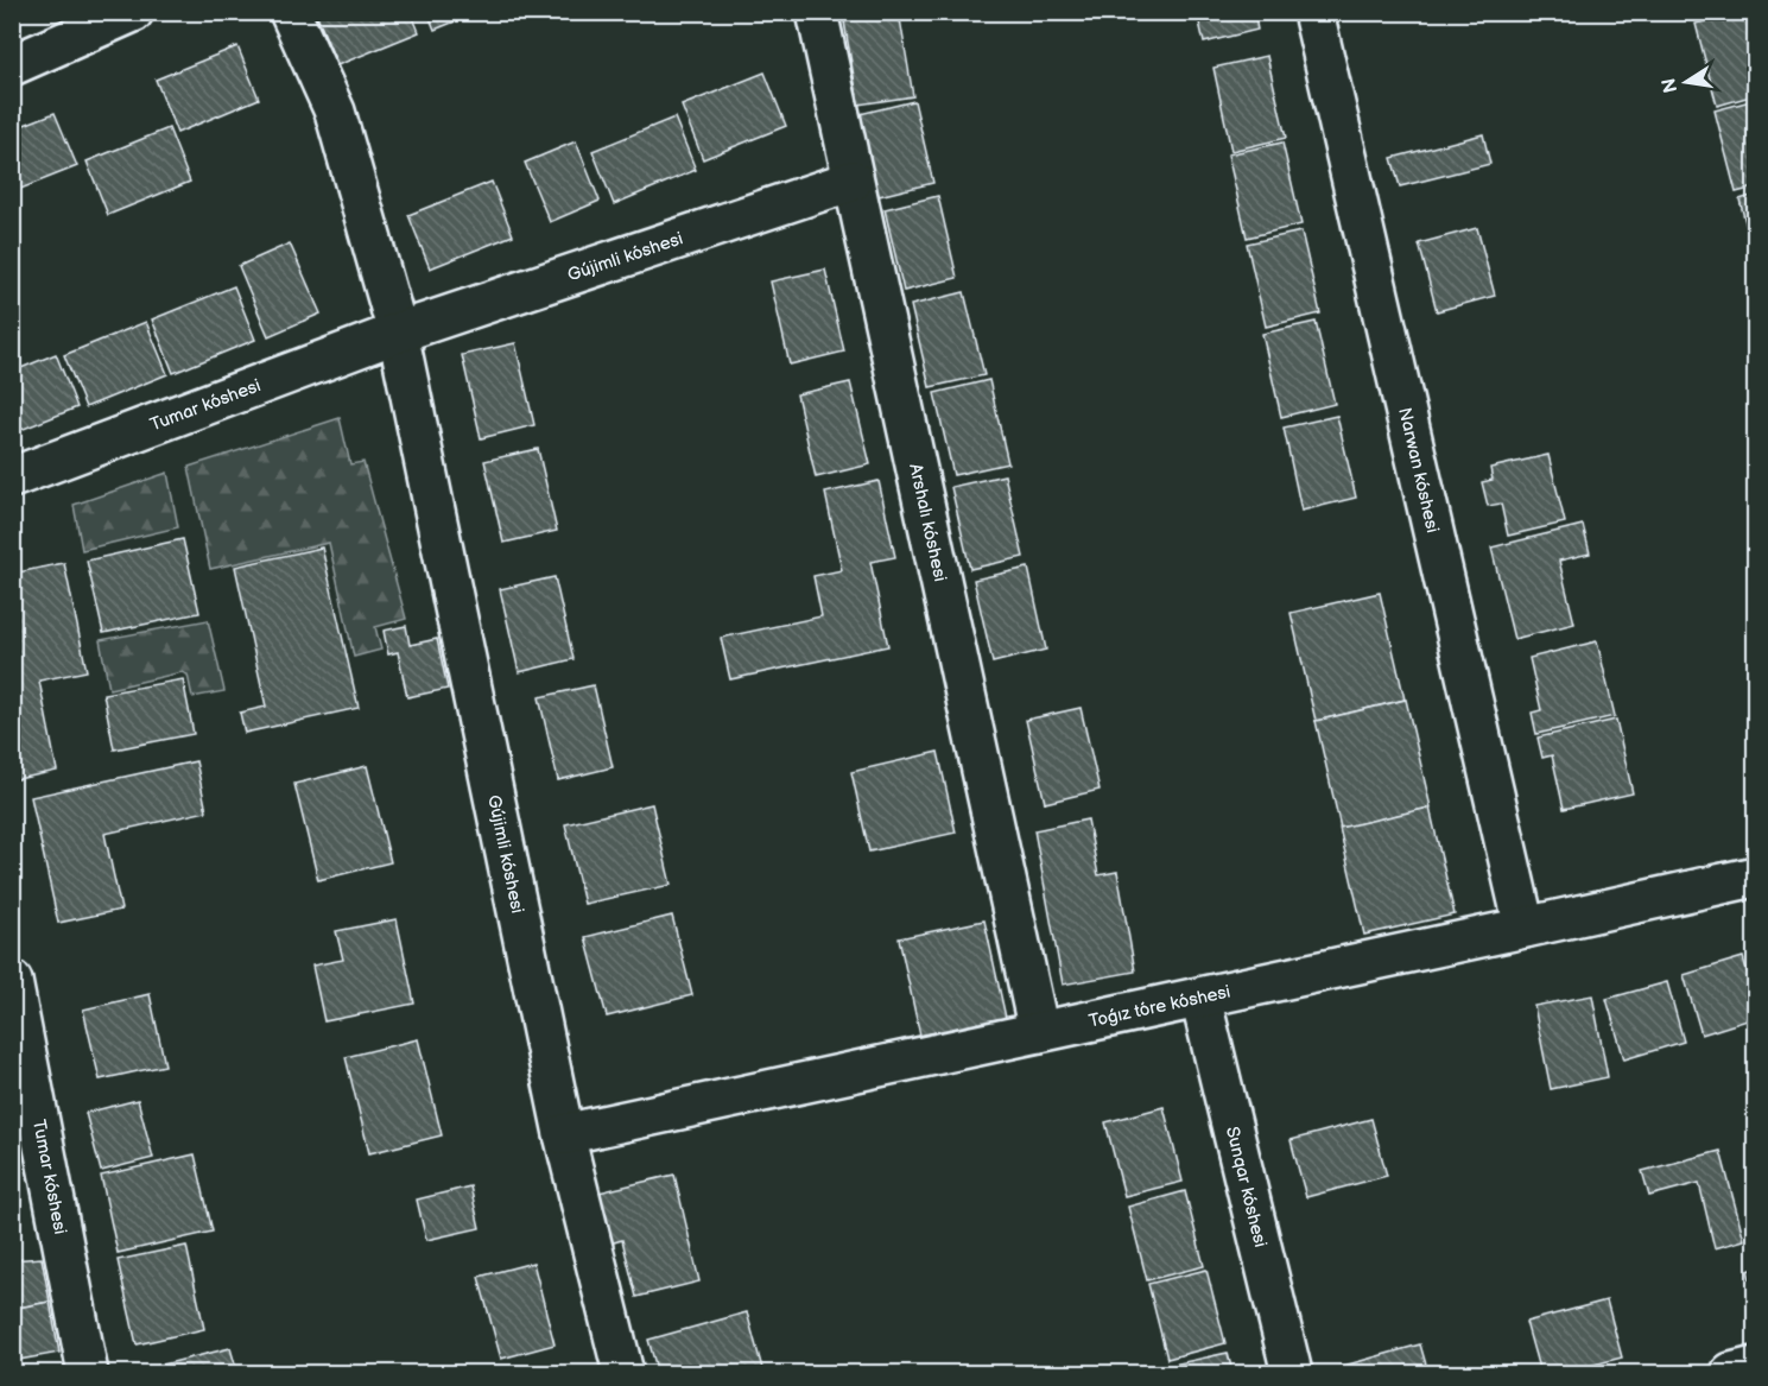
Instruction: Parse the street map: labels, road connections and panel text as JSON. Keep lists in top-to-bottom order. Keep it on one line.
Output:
{"streets":{"street":["Gújimli kóshesi","Tumar kóshesi","Narwan kóshesi","Arshalı kóshesi","Toǵız tóre kóshesi","Sunqar kóshesi"]},"crossings":[["Gújimli kóshesi","Tumar kóshesi"],["Gújimli kóshesi","Arshalı kóshesi"],["Gújimli kóshesi","Toǵız tóre kóshesi"],["Narwan kóshesi","Toǵız tóre kóshesi"],["Arshalı kóshesi","Toǵız tóre kóshesi"],["Toǵız tóre kóshesi","Sunqar kóshesi"]],"north":"left"}
